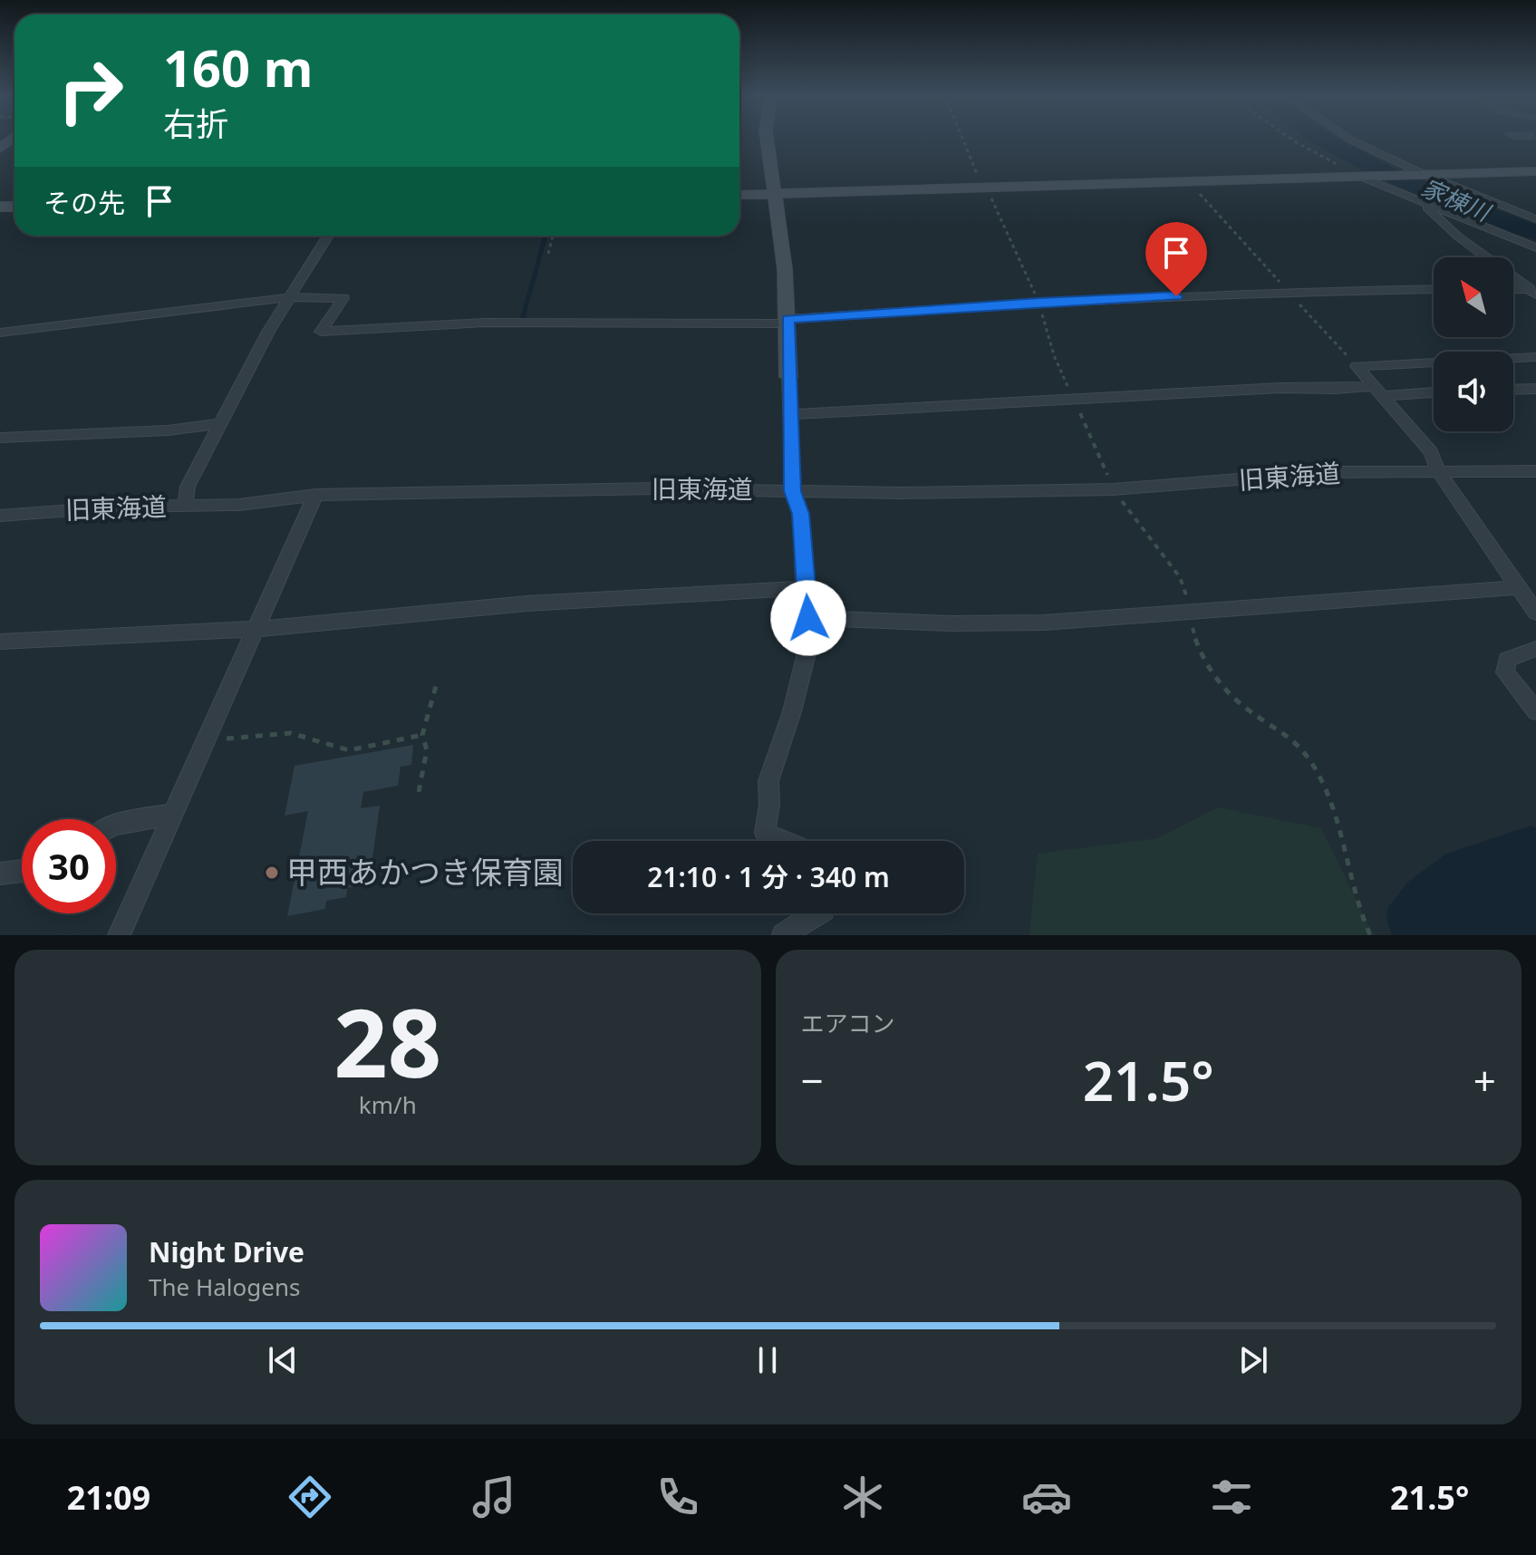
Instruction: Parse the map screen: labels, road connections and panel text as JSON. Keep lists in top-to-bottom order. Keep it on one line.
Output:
{"streets":{"street":["旧東海道"]},"water":["家棟川"],"places":["甲西あかつき保育園"],"north":"top left","page":{"turn":["160 m","右折"],"then":"その先","limit":"30","trip":"21:10 · 1 分 · 340 m","tile":[["28","km/h"],"エアコン"],"heat":["−","21.5°","+"],"song":["Night Drive","The Halogens"],"tabs":["21:09","21.5°"]}}
